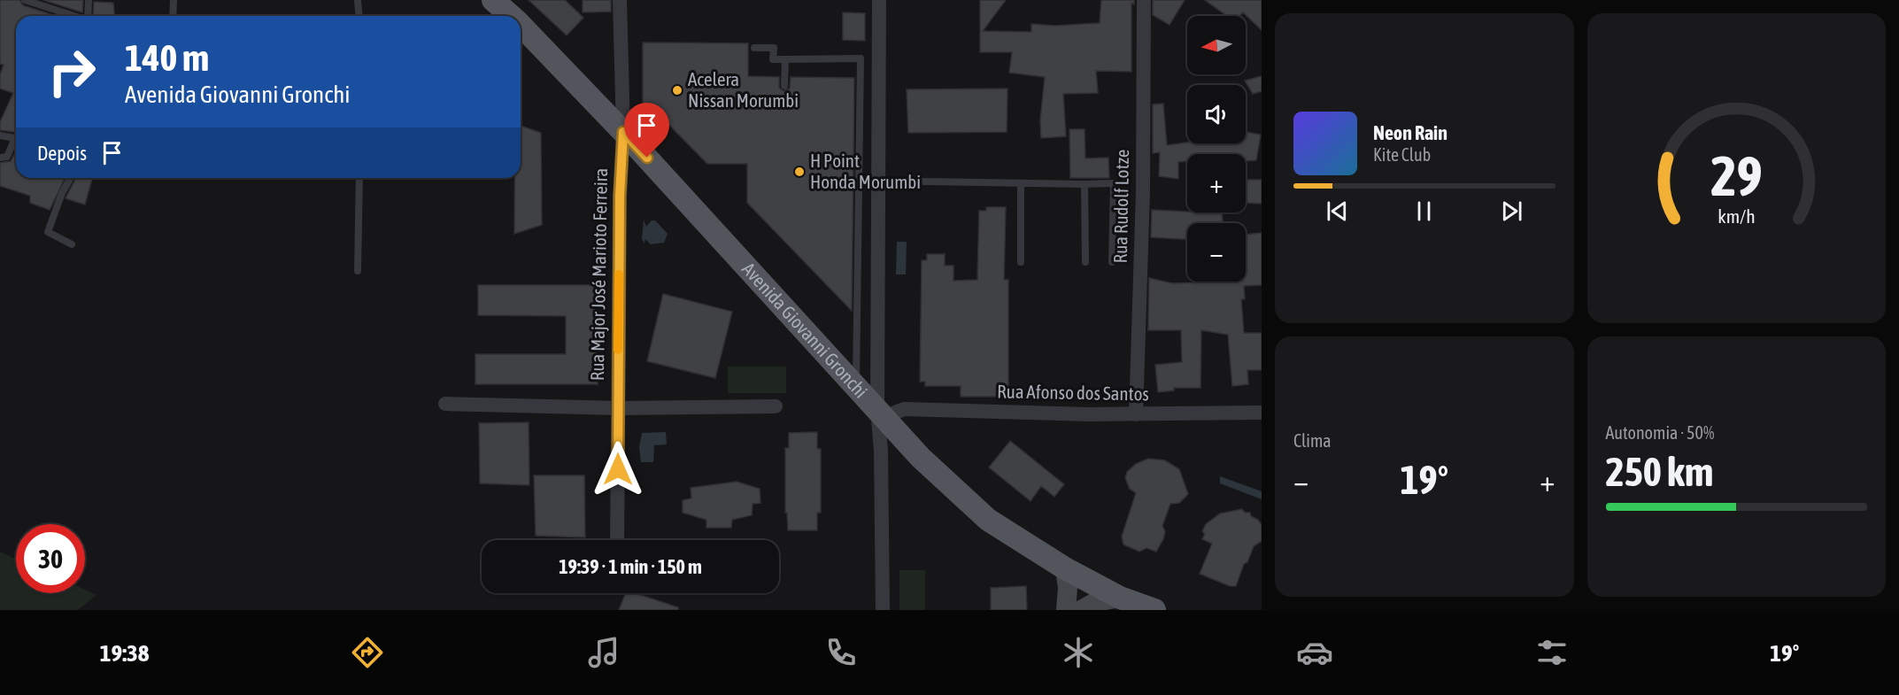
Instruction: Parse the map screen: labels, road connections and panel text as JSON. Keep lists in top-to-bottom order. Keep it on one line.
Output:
{"streets":{"main road":["Avenida Giovanni Gronchi"],"street":["Rua Rudolf Lotze","Rua Major José Marioto Ferreira","Rua Afonso dos Santos"]},"crossings":[["Rua Rudolf Lotze","Rua Afonso dos Santos"],["Rua Major José Marioto Ferreira","Avenida Giovanni Gronchi"],["Avenida Giovanni Gronchi","Rua Afonso dos Santos"]],"places":["Acelera Nissan Morumbi","H Point Honda Morumbi"],"north":"left","page":{"map_buttons":["+","−"],"turn":["140 m","Avenida Giovanni Gronchi"],"song":["Neon Rain","Kite Club"],"then":"Depois","tile":["Clima",["Autonomia · 50%","250 km"]],"heat":["−","19°","+"],"limit":"30","trip":"19:39 · 1 min · 150 m","tabs":["19:38","19°"],"gauge":["29","km/h"]}}
